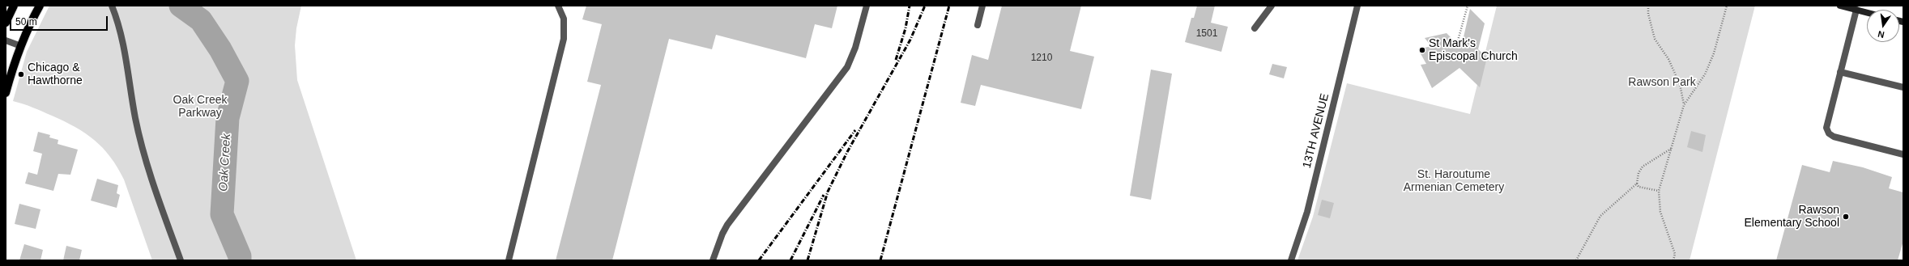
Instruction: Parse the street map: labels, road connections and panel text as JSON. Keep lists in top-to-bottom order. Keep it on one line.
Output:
{"streets":{"street":["13TH AVENUE"]},"water":["Oak Creek"],"parks":["Rawson Park","Oak Creek Parkway","St. Haroutume Armenian Cemetery"],"places":["St Mark's Episcopal Church","Chicago & Hawthorne","Rawson Elementary School"],"house_numbers":["1501","1210"],"scale_bar":"50 m","north":"bottom"}
